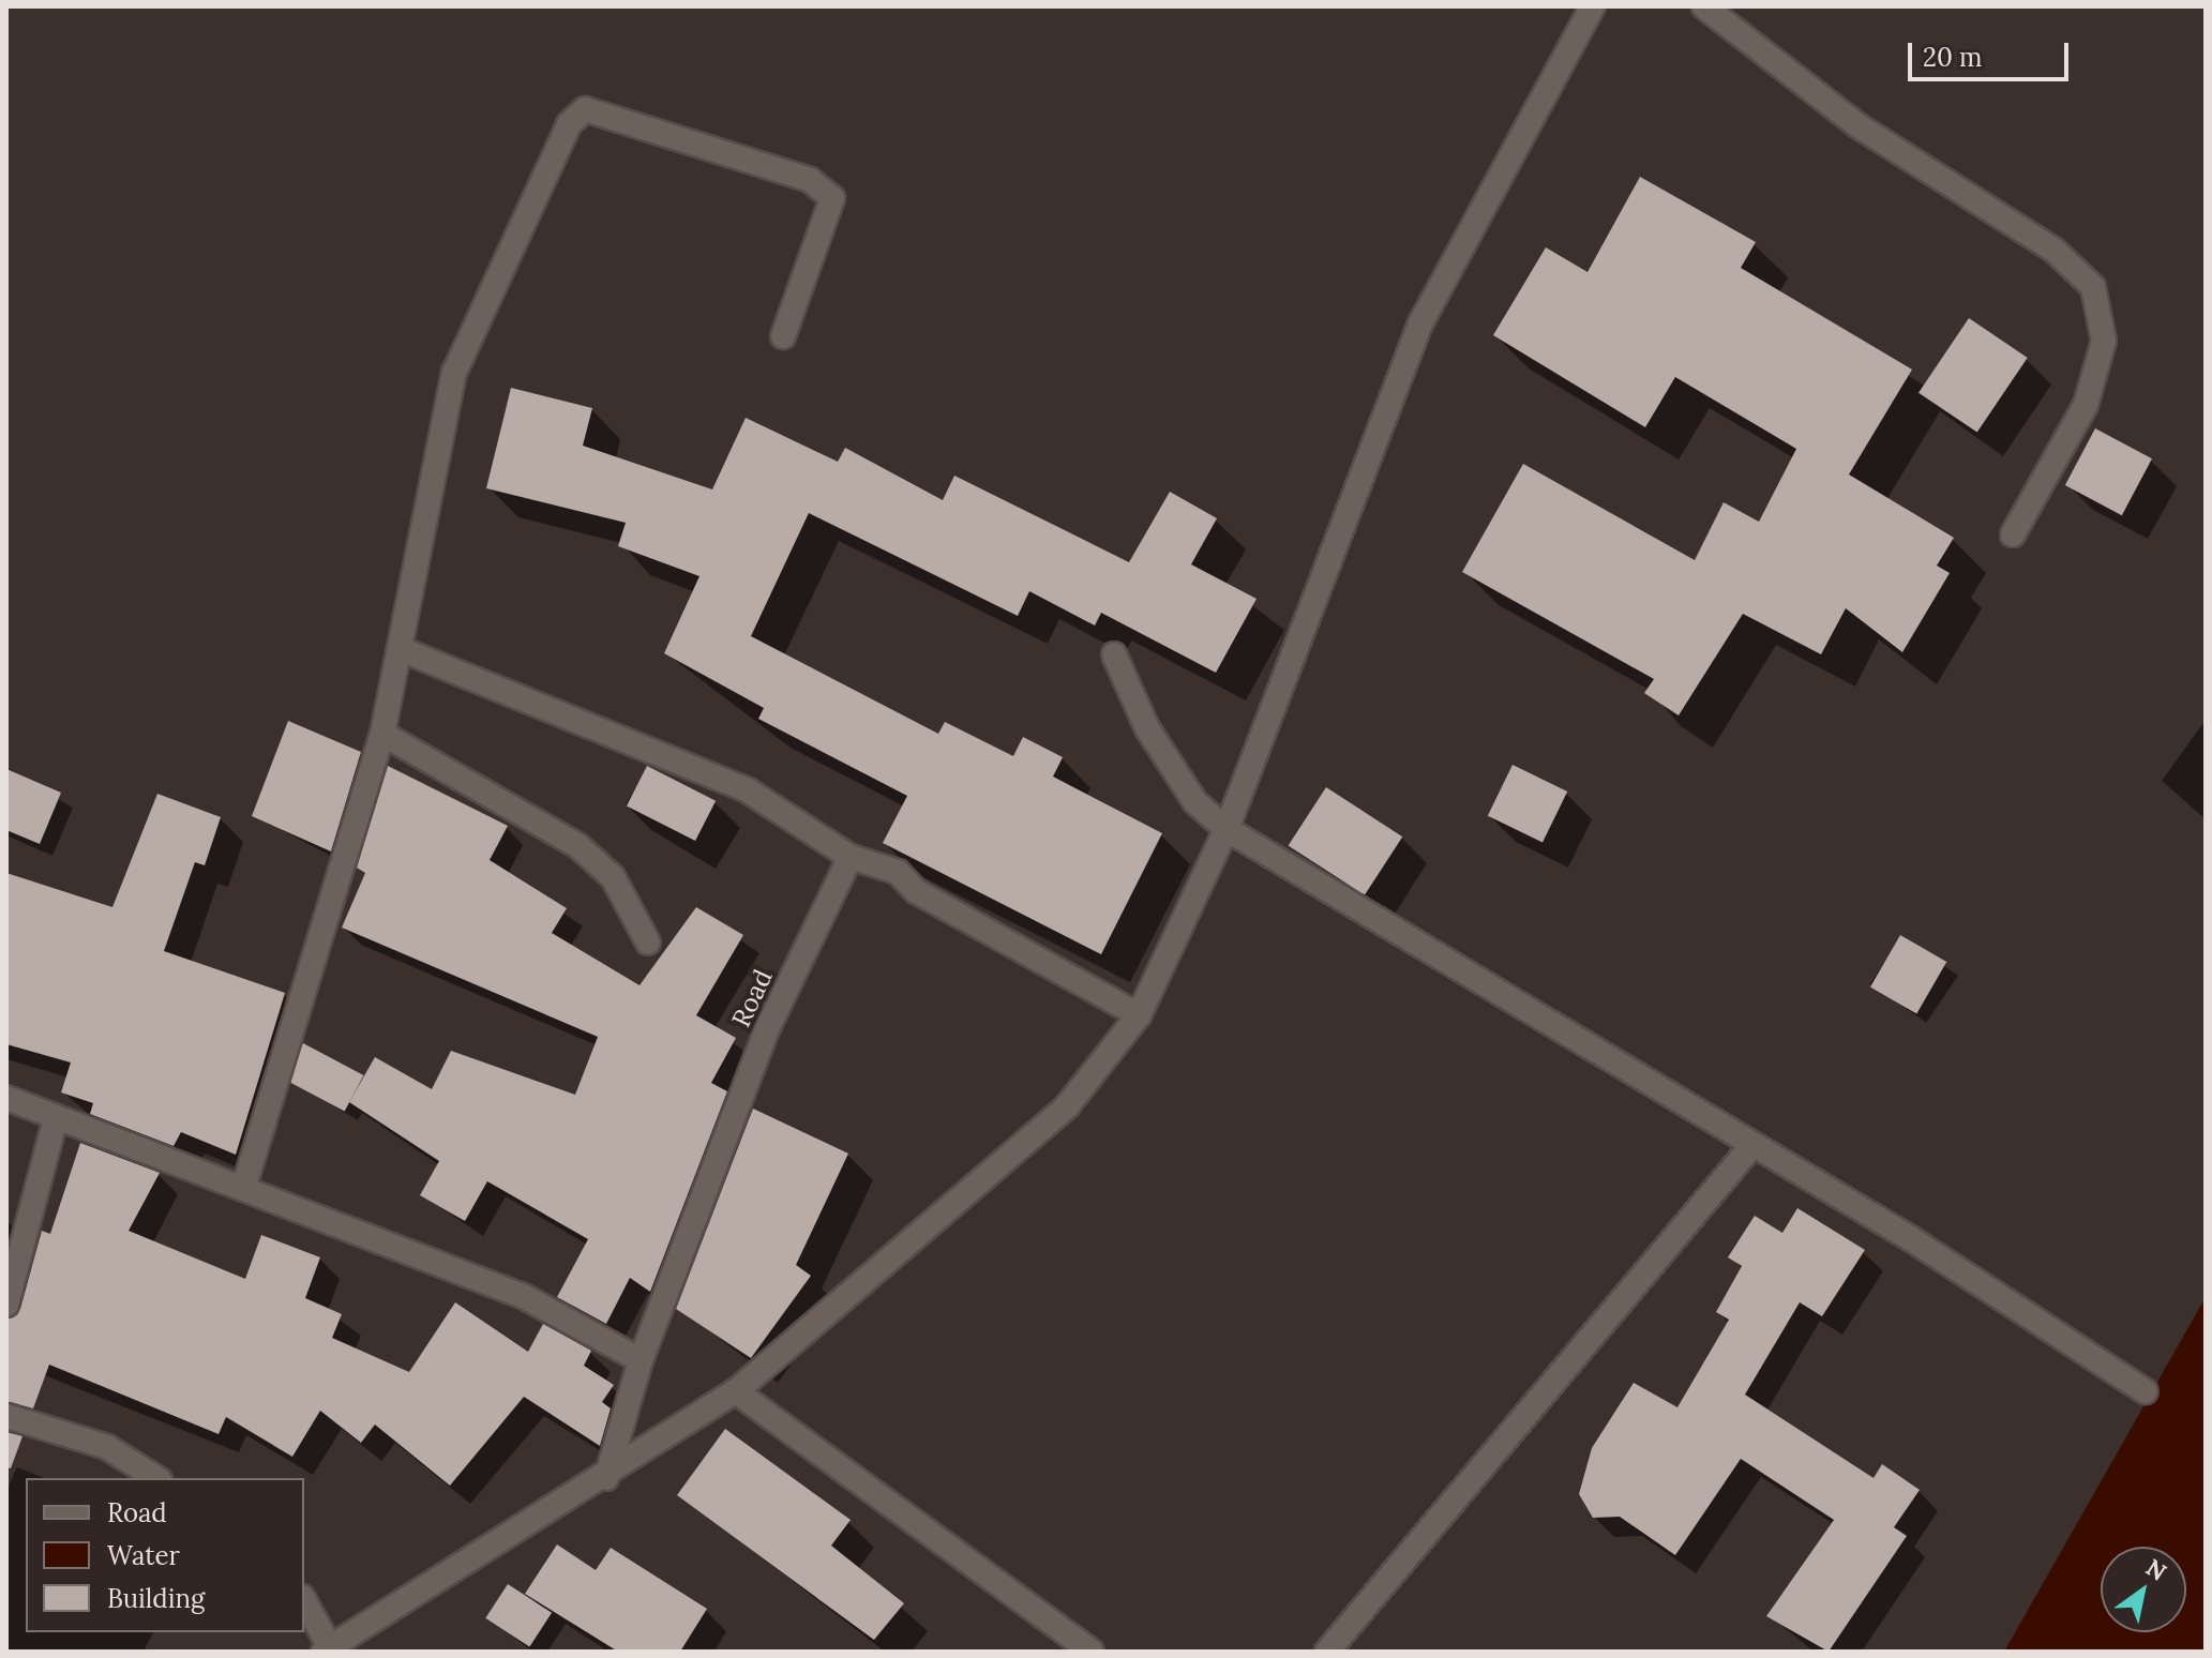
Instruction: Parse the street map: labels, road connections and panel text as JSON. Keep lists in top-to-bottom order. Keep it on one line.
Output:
{"streets":{"street":["Road"]},"legend":["Road","Water","Building"],"scale_bar":"20 m","north":"top right"}
